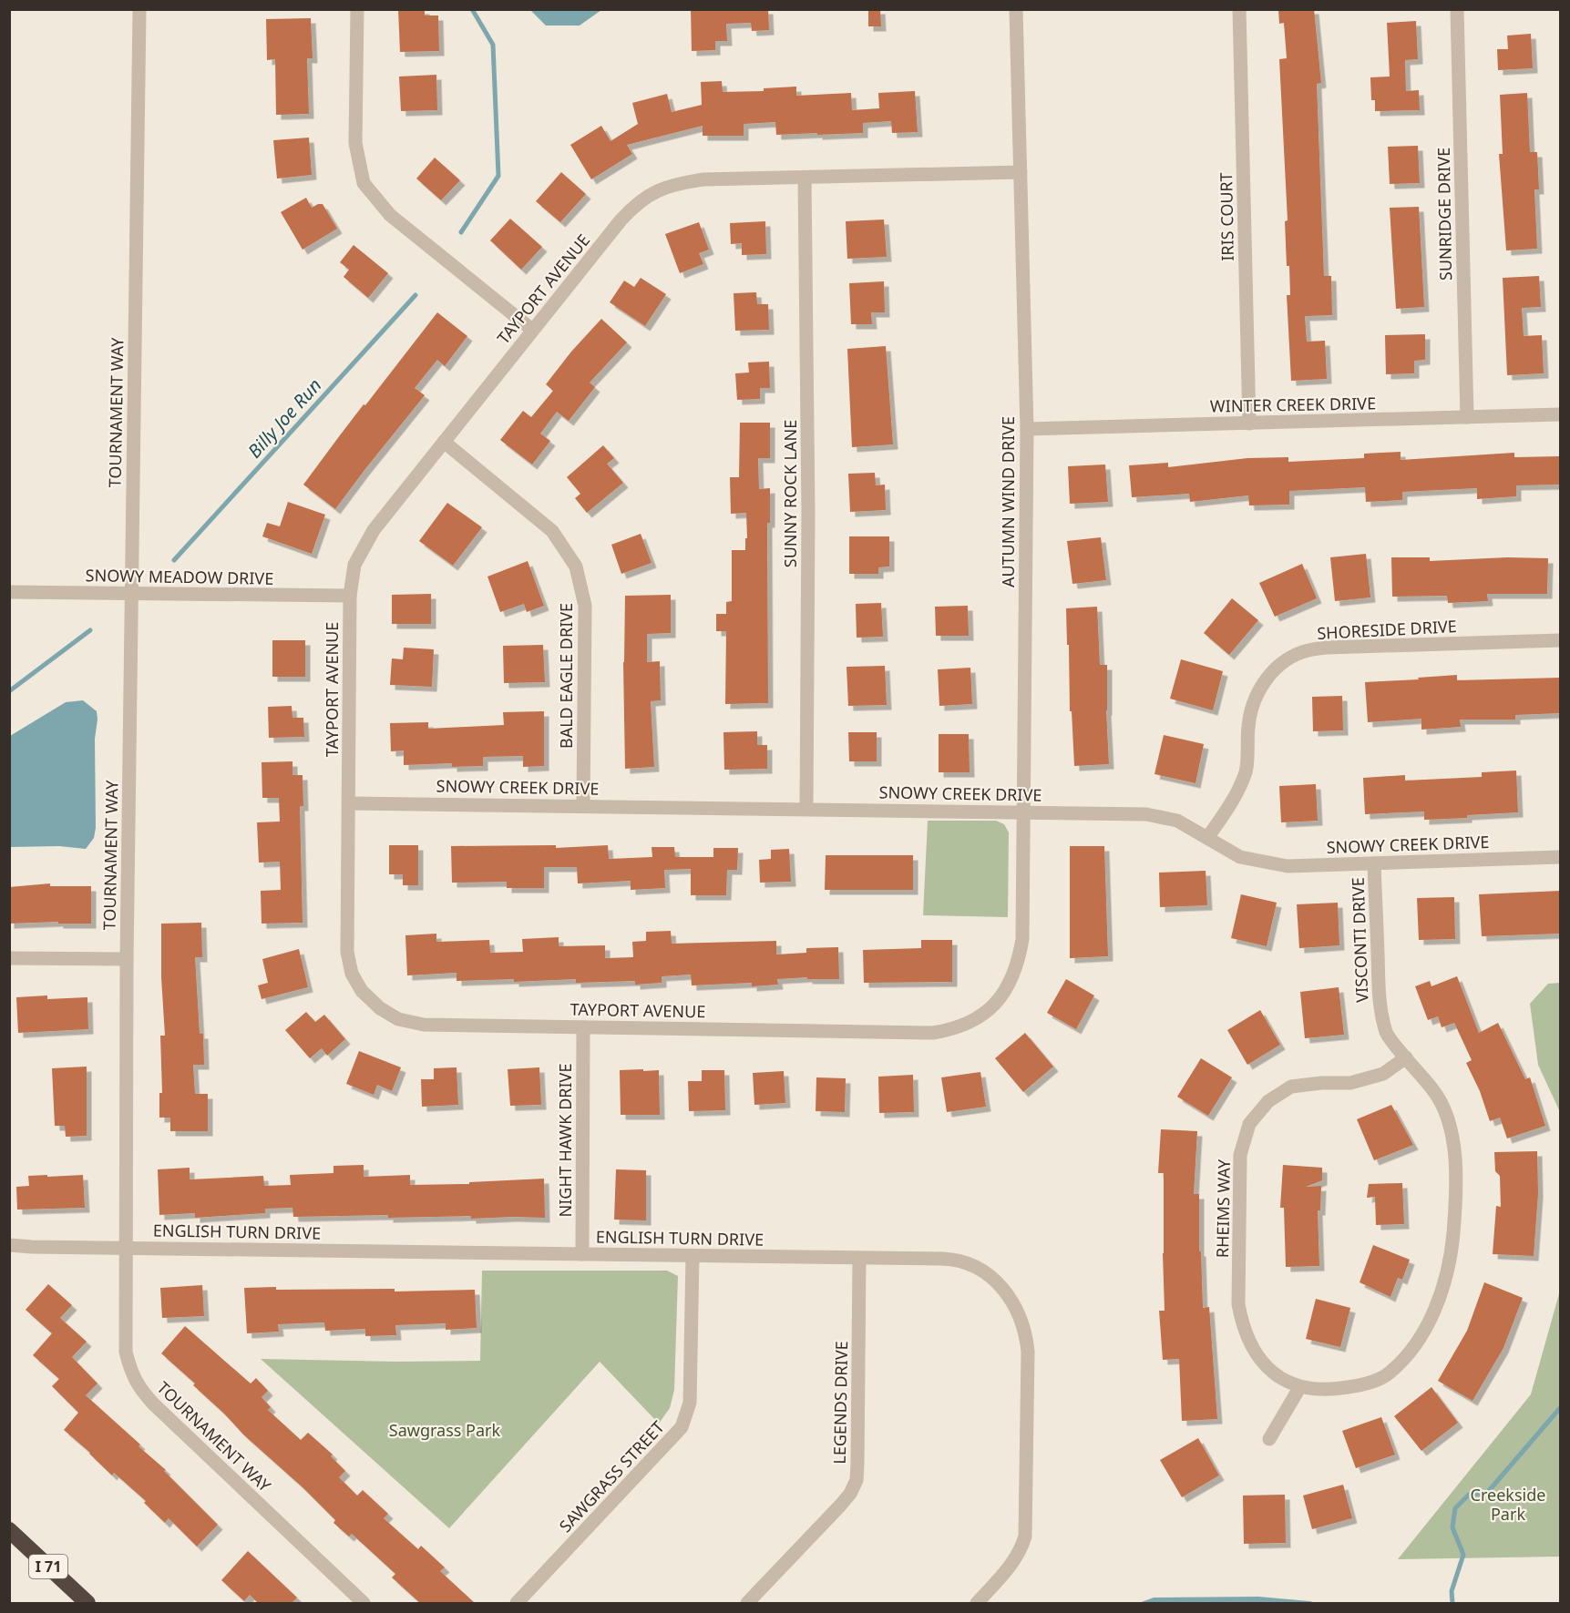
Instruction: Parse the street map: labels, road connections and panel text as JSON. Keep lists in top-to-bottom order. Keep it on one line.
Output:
{"streets":{"highway":["I 71"],"street":["SUNRIDGE DRIVE","IRIS COURT","TAYPORT AVENUE","WINTER CREEK DRIVE","TOURNAMENT WAY","SUNNY ROCK LANE","AUTUMN WIND DRIVE","SNOWY MEADOW DRIVE","SHORESIDE DRIVE","BALD EAGLE DRIVE","SNOWY CREEK DRIVE","VISCONTI DRIVE","NIGHT HAWK DRIVE","RHEIMS WAY","ENGLISH TURN DRIVE","LEGENDS DRIVE","SAWGRASS STREET"]},"crossings":[["SUNRIDGE DRIVE","WINTER CREEK DRIVE"],["IRIS COURT","WINTER CREEK DRIVE"],["TAYPORT AVENUE","SUNNY ROCK LANE"],["TAYPORT AVENUE","AUTUMN WIND DRIVE"],["TAYPORT AVENUE","SNOWY MEADOW DRIVE"],["TAYPORT AVENUE","BALD EAGLE DRIVE"],["TAYPORT AVENUE","SNOWY CREEK DRIVE"],["TAYPORT AVENUE","NIGHT HAWK DRIVE"],["WINTER CREEK DRIVE","AUTUMN WIND DRIVE"],["TOURNAMENT WAY","SNOWY MEADOW DRIVE"],["TOURNAMENT WAY","ENGLISH TURN DRIVE"],["SUNNY ROCK LANE","SNOWY CREEK DRIVE"],["AUTUMN WIND DRIVE","SNOWY CREEK DRIVE"],["SHORESIDE DRIVE","SNOWY CREEK DRIVE"],["BALD EAGLE DRIVE","SNOWY CREEK DRIVE"],["SNOWY CREEK DRIVE","VISCONTI DRIVE"],["VISCONTI DRIVE","RHEIMS WAY"],["NIGHT HAWK DRIVE","ENGLISH TURN DRIVE"],["ENGLISH TURN DRIVE","LEGENDS DRIVE"],["ENGLISH TURN DRIVE","SAWGRASS STREET"]],"water":["Billy Joe Run"],"parks":["Sawgrass Park","Creekside Park"]}
